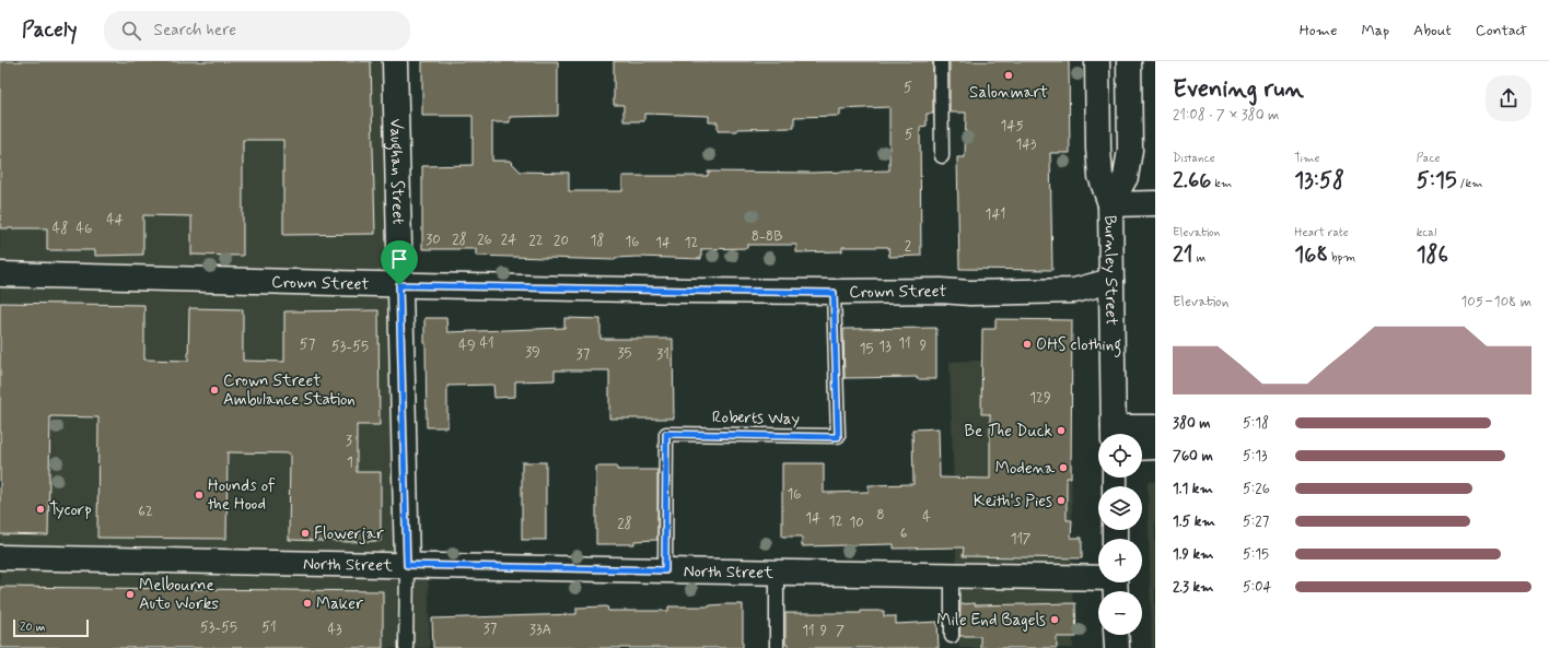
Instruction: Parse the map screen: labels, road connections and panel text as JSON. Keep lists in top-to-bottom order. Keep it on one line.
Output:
{"streets":{"street":["Vaughan Street","Burnley Street","Crown Street","North Street"],"lane":["Roberts Way"]},"crossings":[["Vaughan Street","Crown Street"],["Vaughan Street","North Street"],["Burnley Street","Crown Street"],["Crown Street","Roberts Way"],["Roberts Way","North Street"]],"places":["Salonmart","OHS clothing","Crown Street Ambulance Station","Be The Duck","Modena","Hounds of the Hood","Keith's Pies","Tycorp","Flowerjar","Melbourne Auto Works","Maker","Mile End Bagels"],"house_numbers":["5","145","5","143","141","44","48","46","8-8B","30","28","26","24","22","20","18","16","14","12","2","41","11","57","49","9","53-55","13","15","39","35","37","31","129","3","1","16","62","8","4","14","12","10","28","6","117","53-55","51","37","43","33A","11","9","7"],"scale_bar":"20 m","page":{"header":"Pacely","search":"Search here","nav":["Home","Map","About","Contact"],"heading":["Evening run","21:08 · 7 × 380 m"],"stats":[["Distance","2.66 km"],["Time","13:58"],["Pace","5:15 /km"],["Elevation","21 m"],["Heart rate","168 bpm"],["kcal","186"]],"chart":["Elevation","105–108 m"],"list":[{"name":"380 m","note":"5:18"},{"name":"760 m","note":"5:13"},{"name":"1.1 km","note":"5:26"},{"name":"1.5 km","note":"5:27"},{"name":"1.9 km","note":"5:15"},{"name":"2.3 km","note":"5:04"}],"map_buttons":["+","−"],"scale":"20 m"}}
